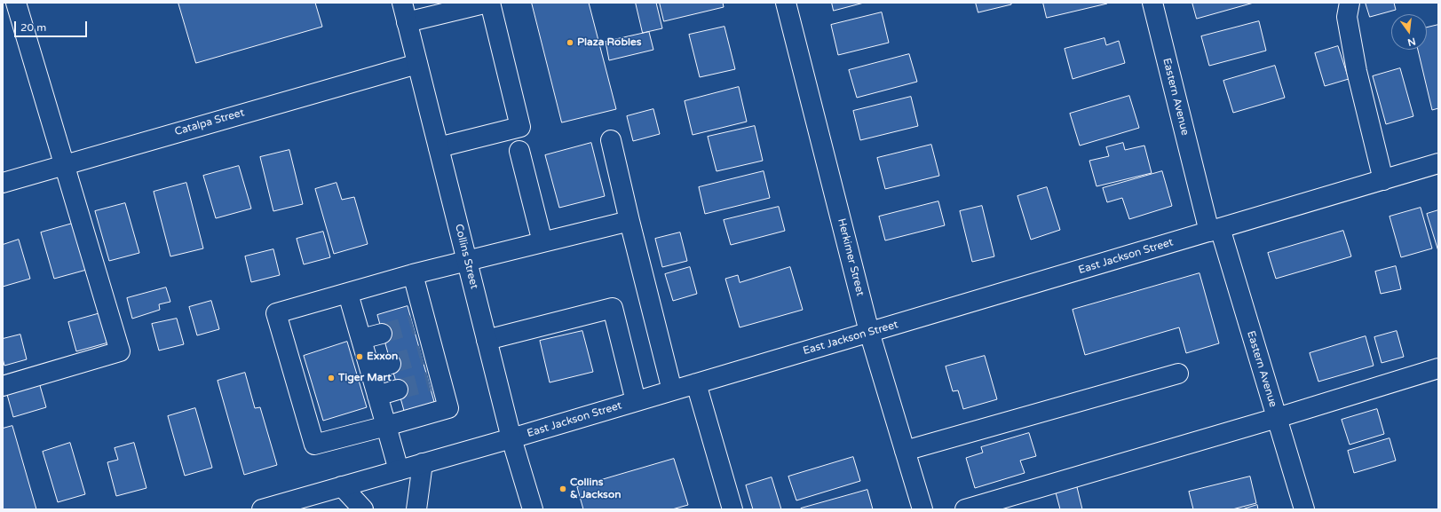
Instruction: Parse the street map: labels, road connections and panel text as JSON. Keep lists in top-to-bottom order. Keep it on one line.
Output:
{"streets":{"street":["Eastern Avenue","Catalpa Street","Collins Street","East Jackson Street","Herkimer Street"]},"crossings":[["Eastern Avenue","East Jackson Street"],["Catalpa Street","Collins Street"],["Collins Street","East Jackson Street"],["East Jackson Street","Herkimer Street"]],"places":["Plaza Robles","Exxon","Tiger Mart","Collins & Jackson"],"scale_bar":"20 m","north":"bottom"}
